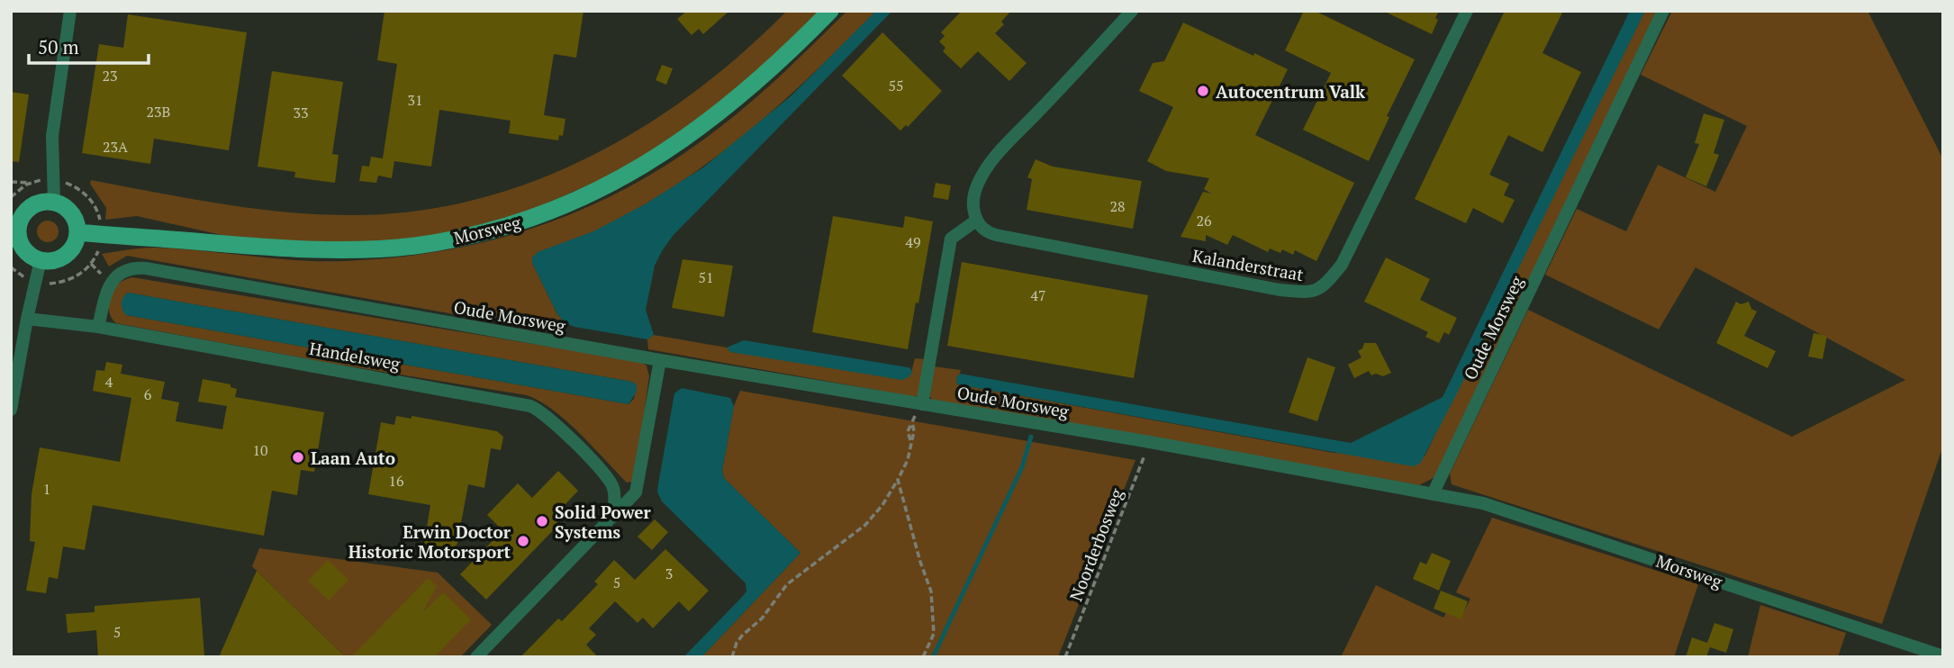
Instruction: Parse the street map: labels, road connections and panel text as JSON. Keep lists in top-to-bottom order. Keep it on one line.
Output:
{"streets":{"main road":["Morsweg"],"street":["Kalanderstraat","Oude Morsweg","Handelsweg"],"path":["Noorderbosweg"]},"crossings":[["Morsweg","Oude Morsweg"],["Oude Morsweg","Handelsweg"],["Oude Morsweg","Noorderbosweg"]],"places":["Autocentrum Valk","Laan Auto","Solid Power Systems","Erwin Doctor Historic Motorsport"],"house_numbers":["23","55","31","23B","33","23A","28","26","49","51","47","4","6","10","16","1","3","5","5"],"scale_bar":"50 m"}
